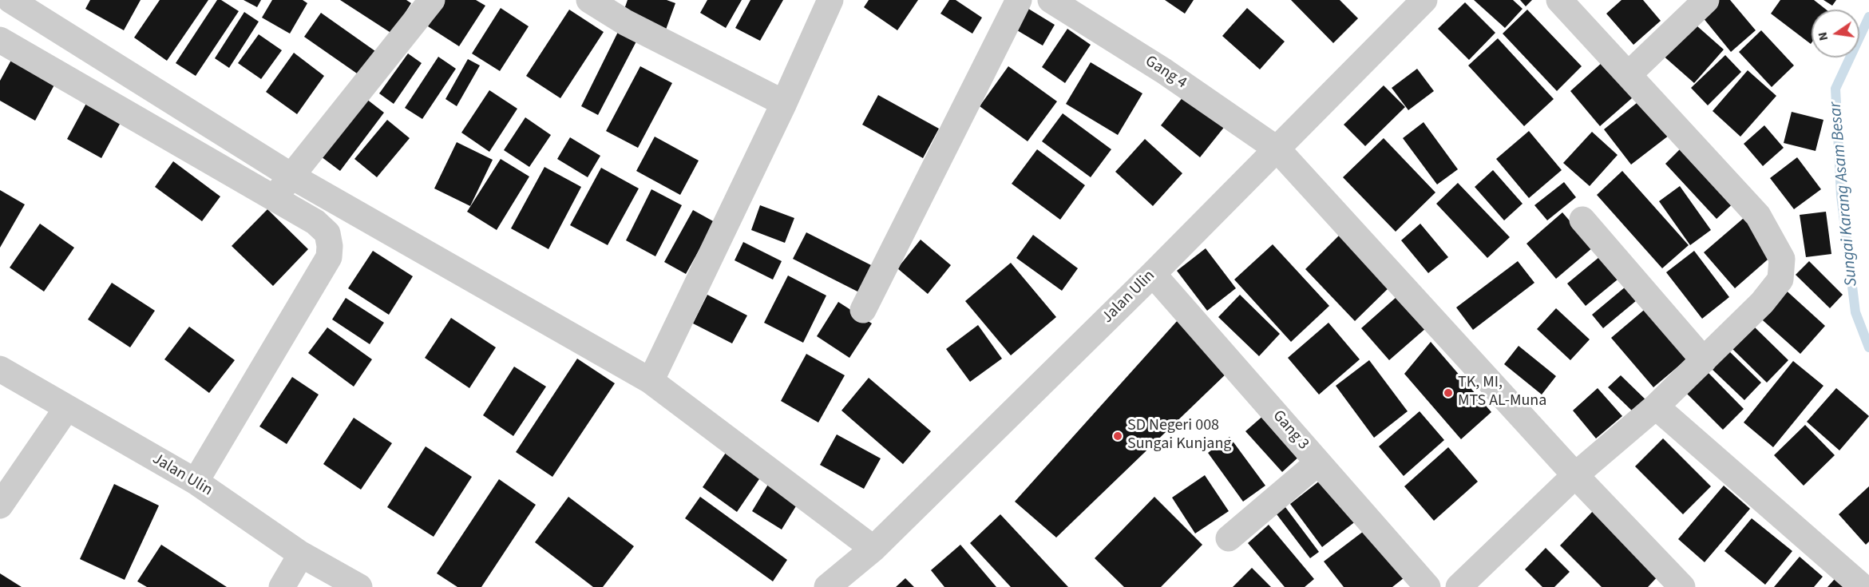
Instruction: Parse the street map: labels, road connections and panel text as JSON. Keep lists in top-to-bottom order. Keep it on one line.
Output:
{"streets":{"street":["Gang 4","Jalan Ulin","Gang 3"]},"crossings":[["Gang 4","Jalan Ulin"],["Jalan Ulin","Gang 3"]],"water":["Sungai Karang Asam Besar"],"places":["TK, MI, MTS AL-Muna","SD Negeri 008 Sungai Kunjang"],"north":"left"}
